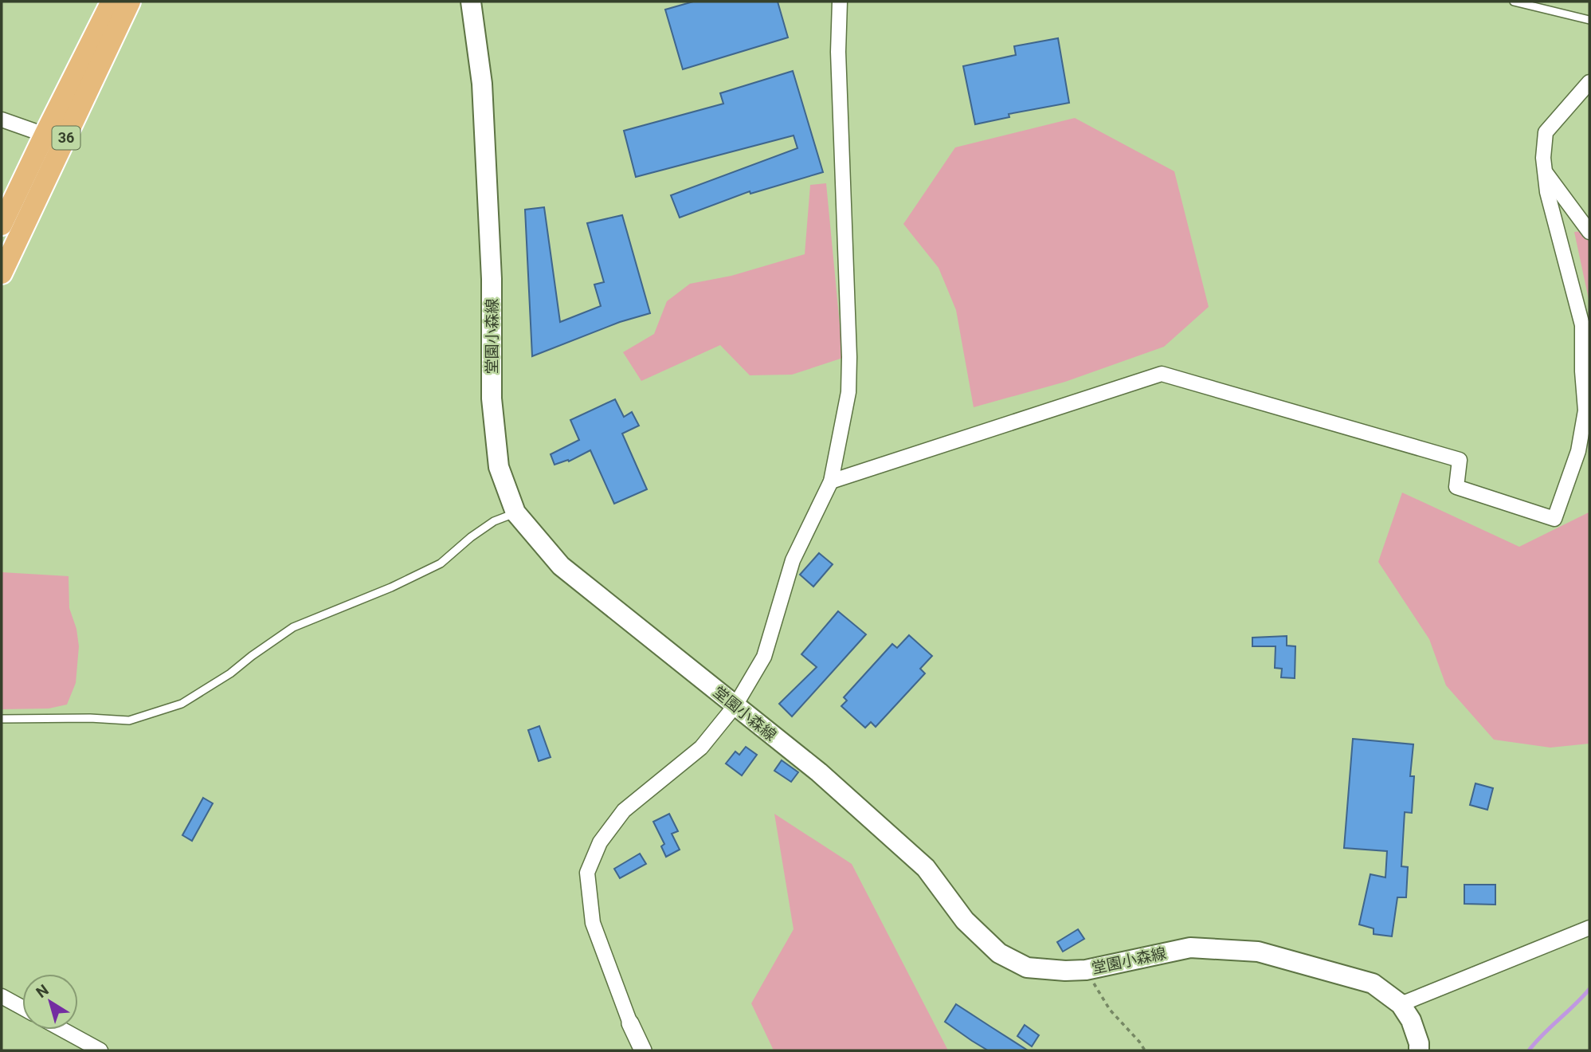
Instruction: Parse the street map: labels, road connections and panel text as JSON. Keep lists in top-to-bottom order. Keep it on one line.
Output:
{"streets":{"main road":["36","堂園小森線"]},"north":"top left"}
